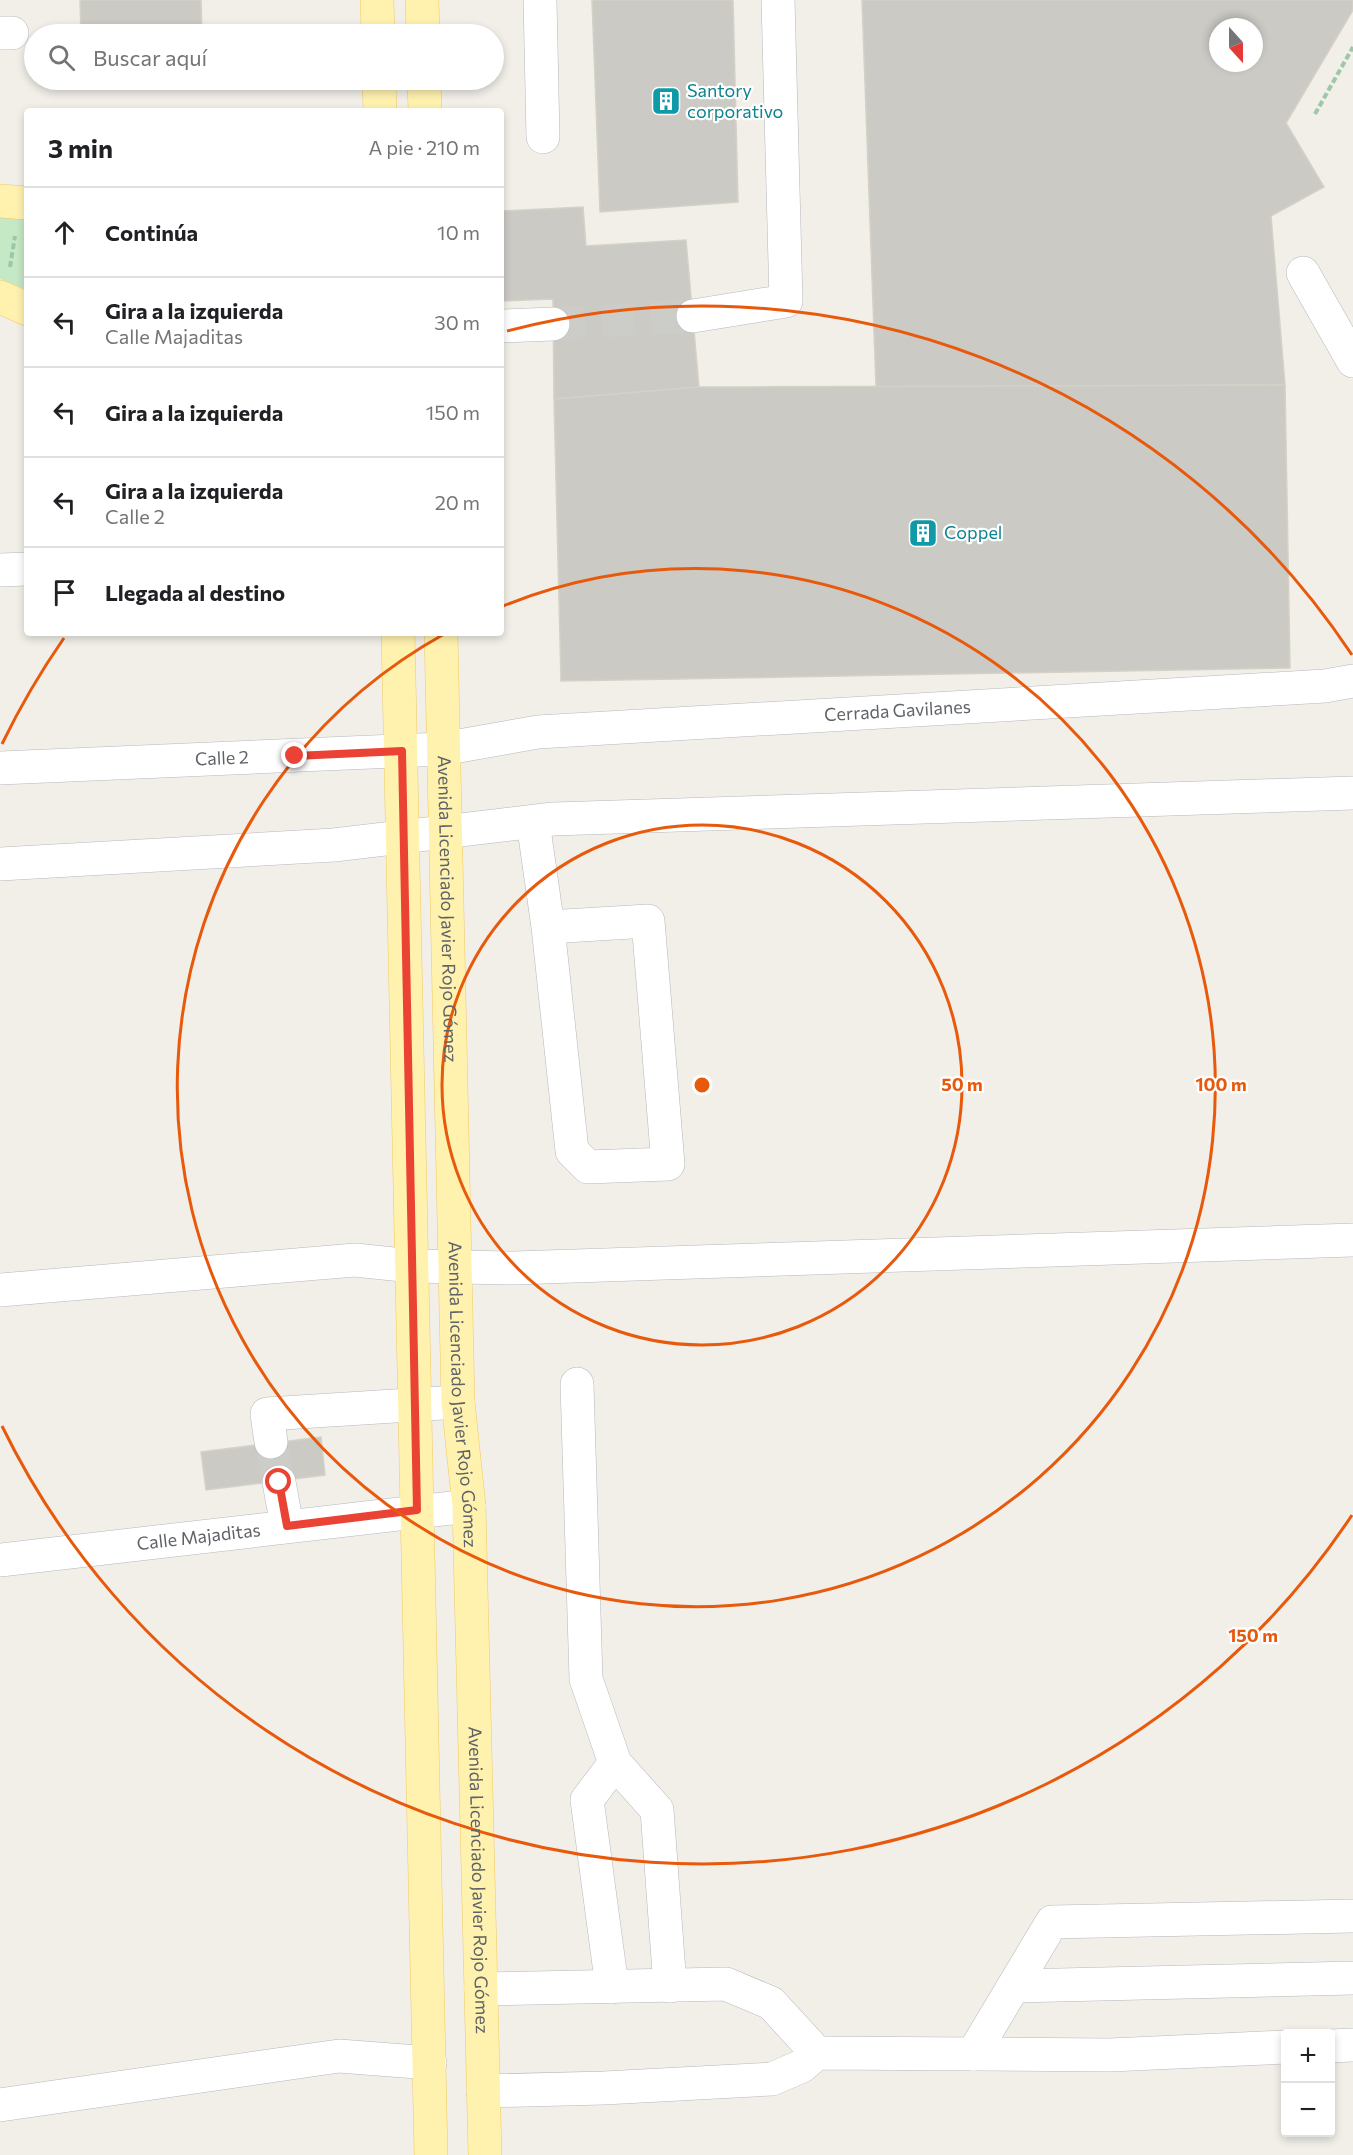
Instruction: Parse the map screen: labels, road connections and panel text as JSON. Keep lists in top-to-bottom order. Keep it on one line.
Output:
{"streets":{"main road":["Avenida Licenciado Javier Rojo Gómez"],"street":["Cerrada Gavilanes","Calle 2","Calle Majaditas"]},"crossings":[["Cerrada Gavilanes","Calle 2"],["Cerrada Gavilanes","Avenida Licenciado Javier Rojo Gómez"],["Calle 2","Avenida Licenciado Javier Rojo Gómez"],["Avenida Licenciado Javier Rojo Gómez","Calle Majaditas"]],"places":{"building":["Santory corporativo","Coppel"]},"north":"bottom","page":{"search":"Buscar aquí","heading":["3 min","A pie · 210 m"],"list":[["Continúa","10 m"],["Gira a la izquierda","Calle Majaditas","30 m"],["Gira a la izquierda","150 m"],["Gira a la izquierda","Calle 2","20 m"],"Llegada al destino"],"map_buttons":["+","−"]},"rings":["50 m","100 m","150 m"]}
